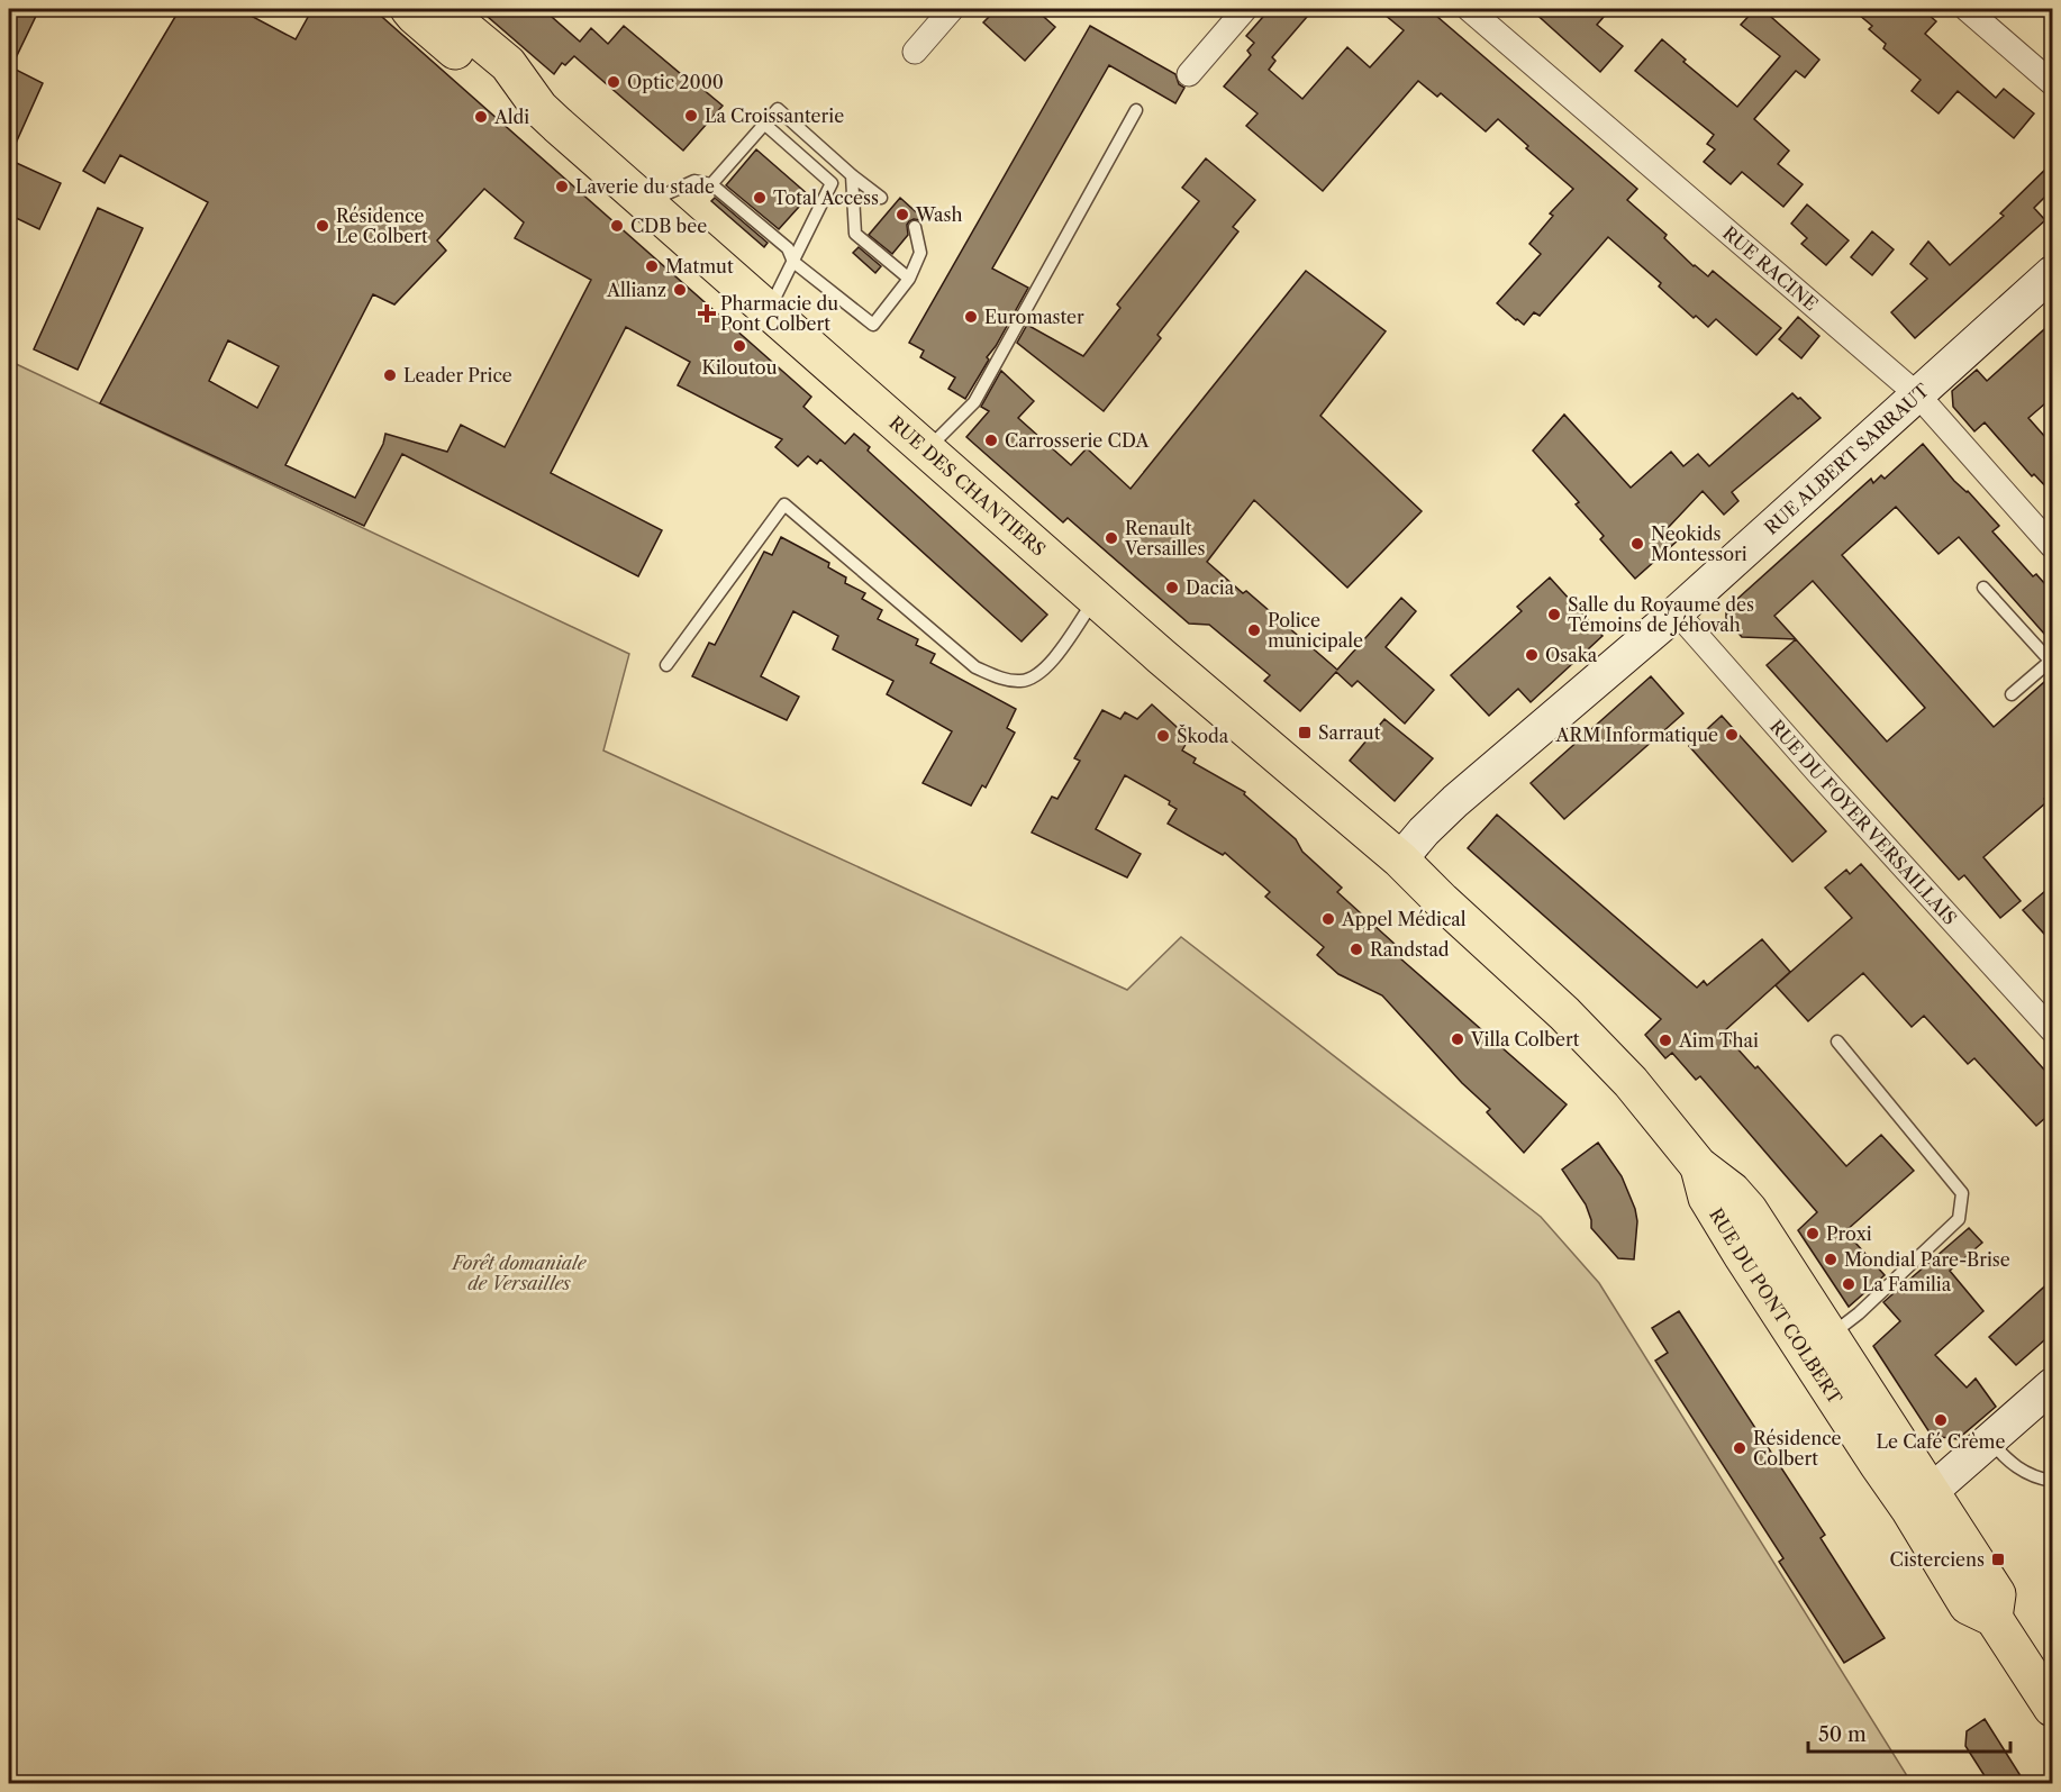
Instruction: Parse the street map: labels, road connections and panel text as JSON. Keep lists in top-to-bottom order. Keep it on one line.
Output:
{"streets":{"main road":["RUE ALBERT SARRAUT","RUE DES CHANTIERS","RUE DU PONT COLBERT"],"street":["RUE RACINE","RUE DU FOYER VERSAILLAIS"]},"crossings":[["RUE RACINE","RUE ALBERT SARRAUT"],["RUE ALBERT SARRAUT","RUE DES CHANTIERS"],["RUE ALBERT SARRAUT","RUE DU FOYER VERSAILLAIS"],["RUE ALBERT SARRAUT","RUE DU PONT COLBERT"],["RUE DES CHANTIERS","RUE DU PONT COLBERT"]],"parks":["Forêt domaniale de Versailles"],"places":{"other":["Optic 2000","La Croissanterie","Aldi","Laverie du stade","Total Access","Wash","Résidence Le Colbert","CDB bee","Matmut","Allianz","Euromaster","Kiloutou","Leader Price","Carrosserie CDA","Renault Versailles","Neokids Montessori","Dacia","Salle du Royaume des Témoins de Jéhovah","Police municipale","Osaka","ARM Informatique","Škoda","Appel Médical","Randstad","Villa Colbert","Aim Thai","Proxi","Mondial Pare-Brise","La Familia","Le Café Crème","Résidence Colbert"],"health":["Pharmacie du Pont Colbert"],"transit":["Sarraut","Cisterciens"]},"scale_bar":"50 m"}
